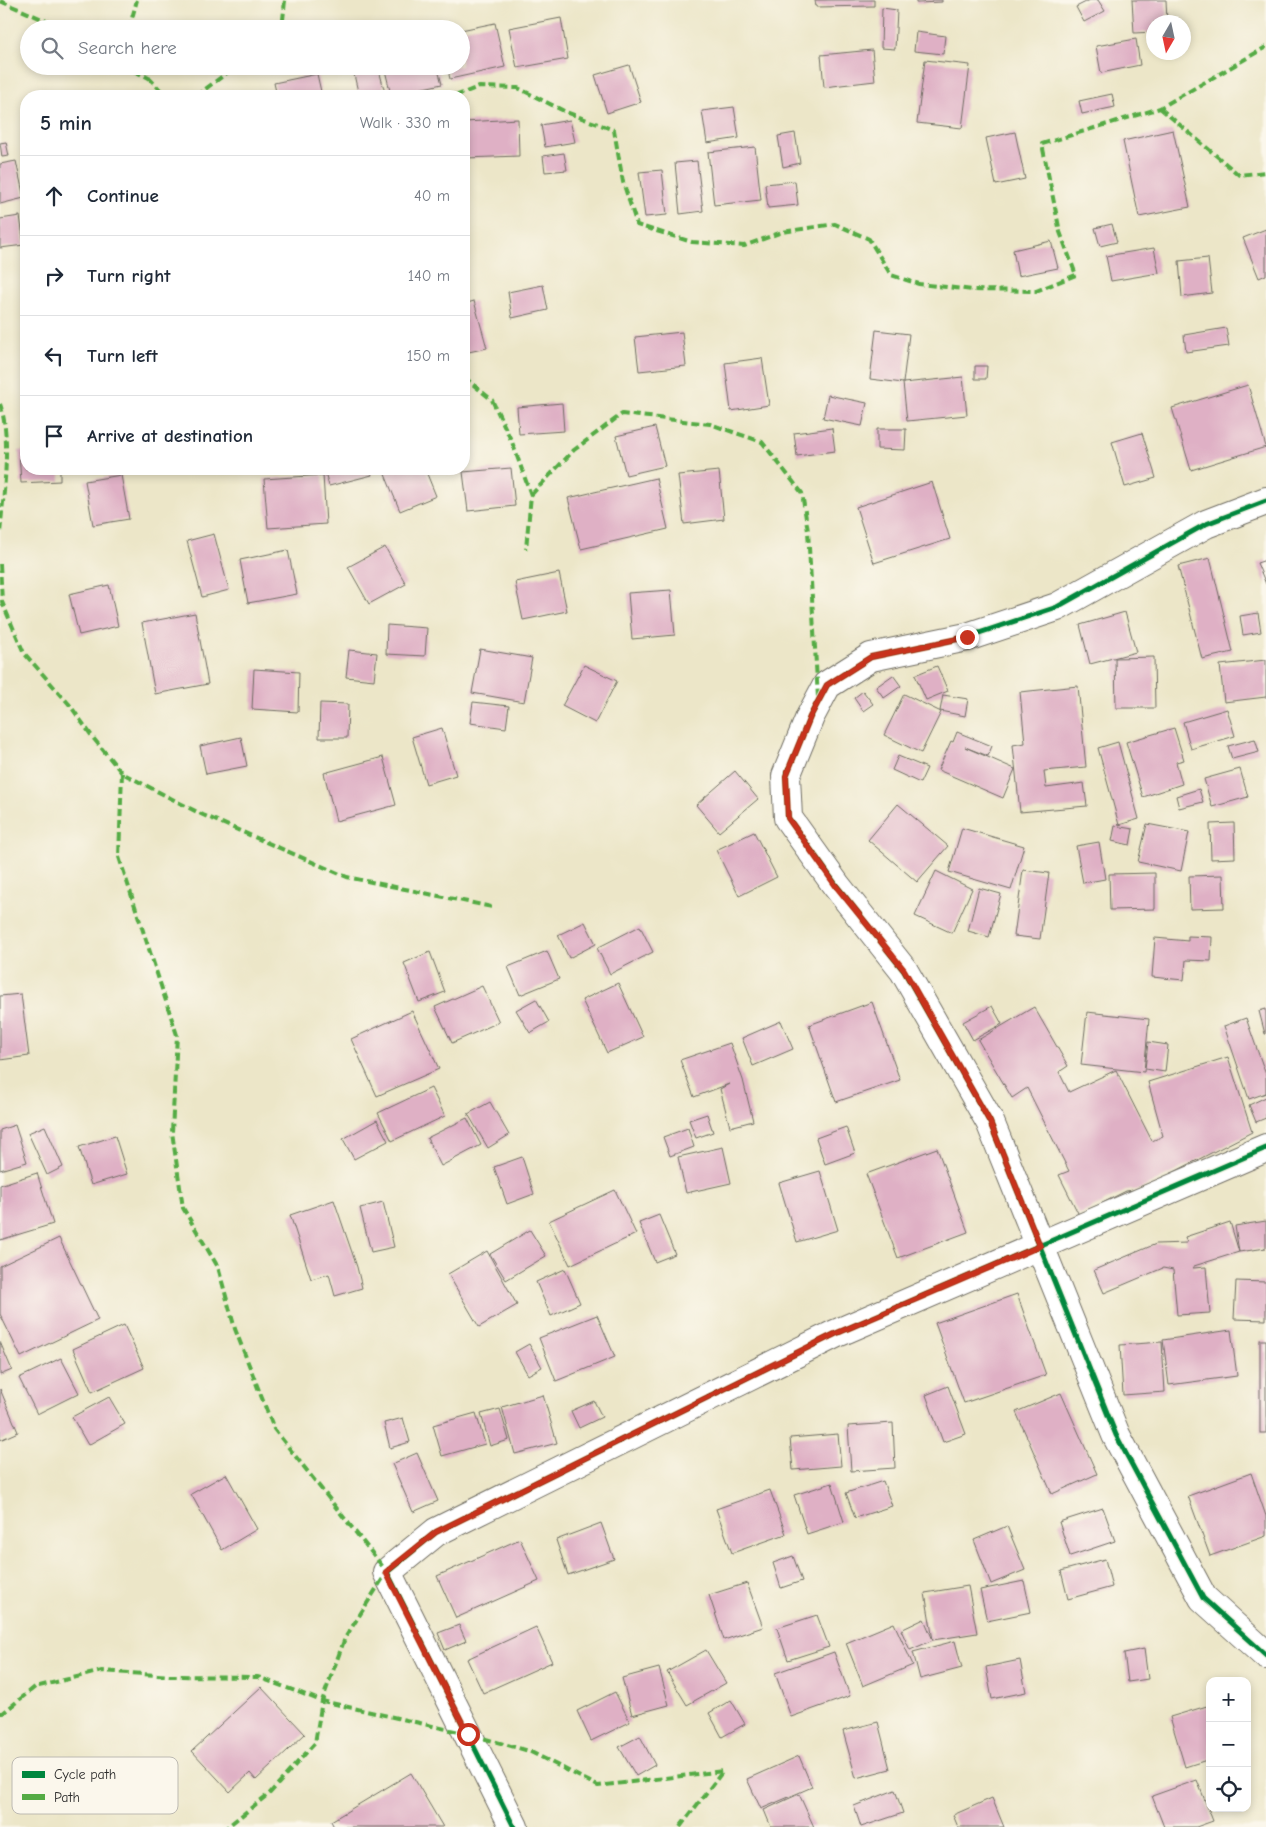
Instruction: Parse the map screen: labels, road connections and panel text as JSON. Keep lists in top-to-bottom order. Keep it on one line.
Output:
{"legend":["Cycle path","Path"],"north":"bottom","page":{"search":"Search here","heading":["5 min","Walk · 330 m"],"list":[["Continue","40 m"],["Turn right","140 m"],["Turn left","150 m"],"Arrive at destination"],"map_buttons":["+","−"]}}
